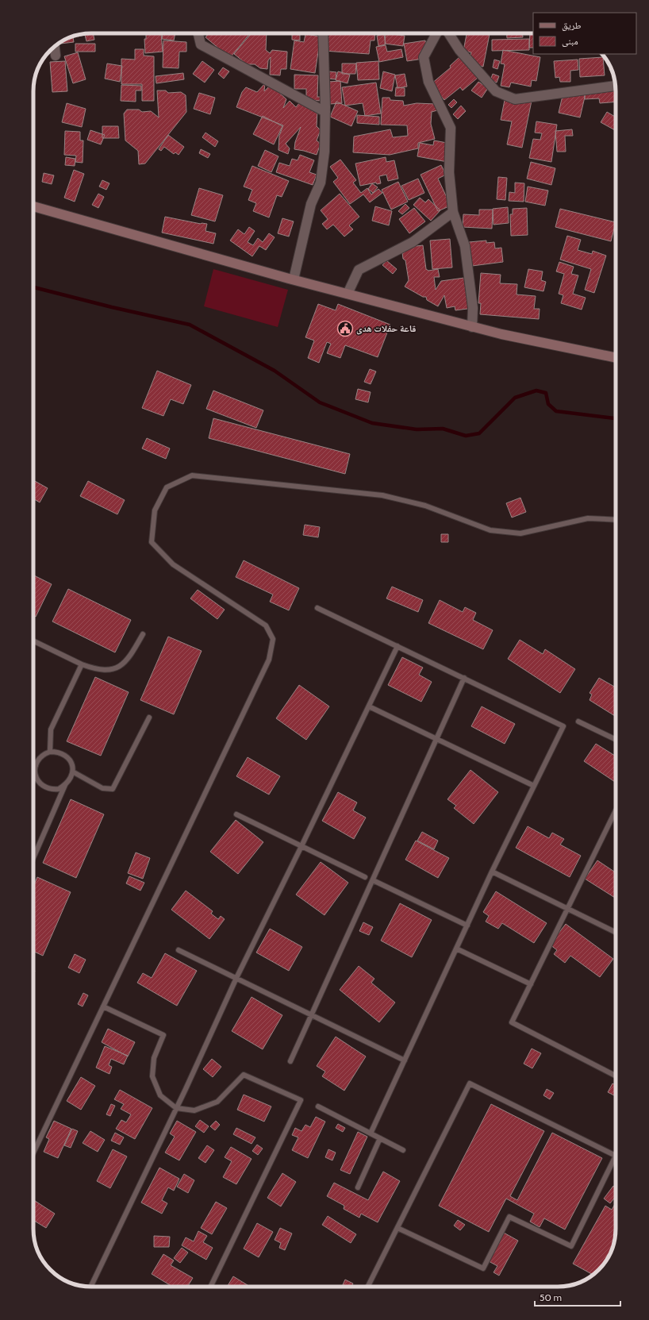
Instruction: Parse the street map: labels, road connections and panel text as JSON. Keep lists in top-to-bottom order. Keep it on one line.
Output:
{"places":{"public building":["قاعة حفلات هدى"]},"legend":["طريق","مبنى"],"scale_bar":"50 m"}
